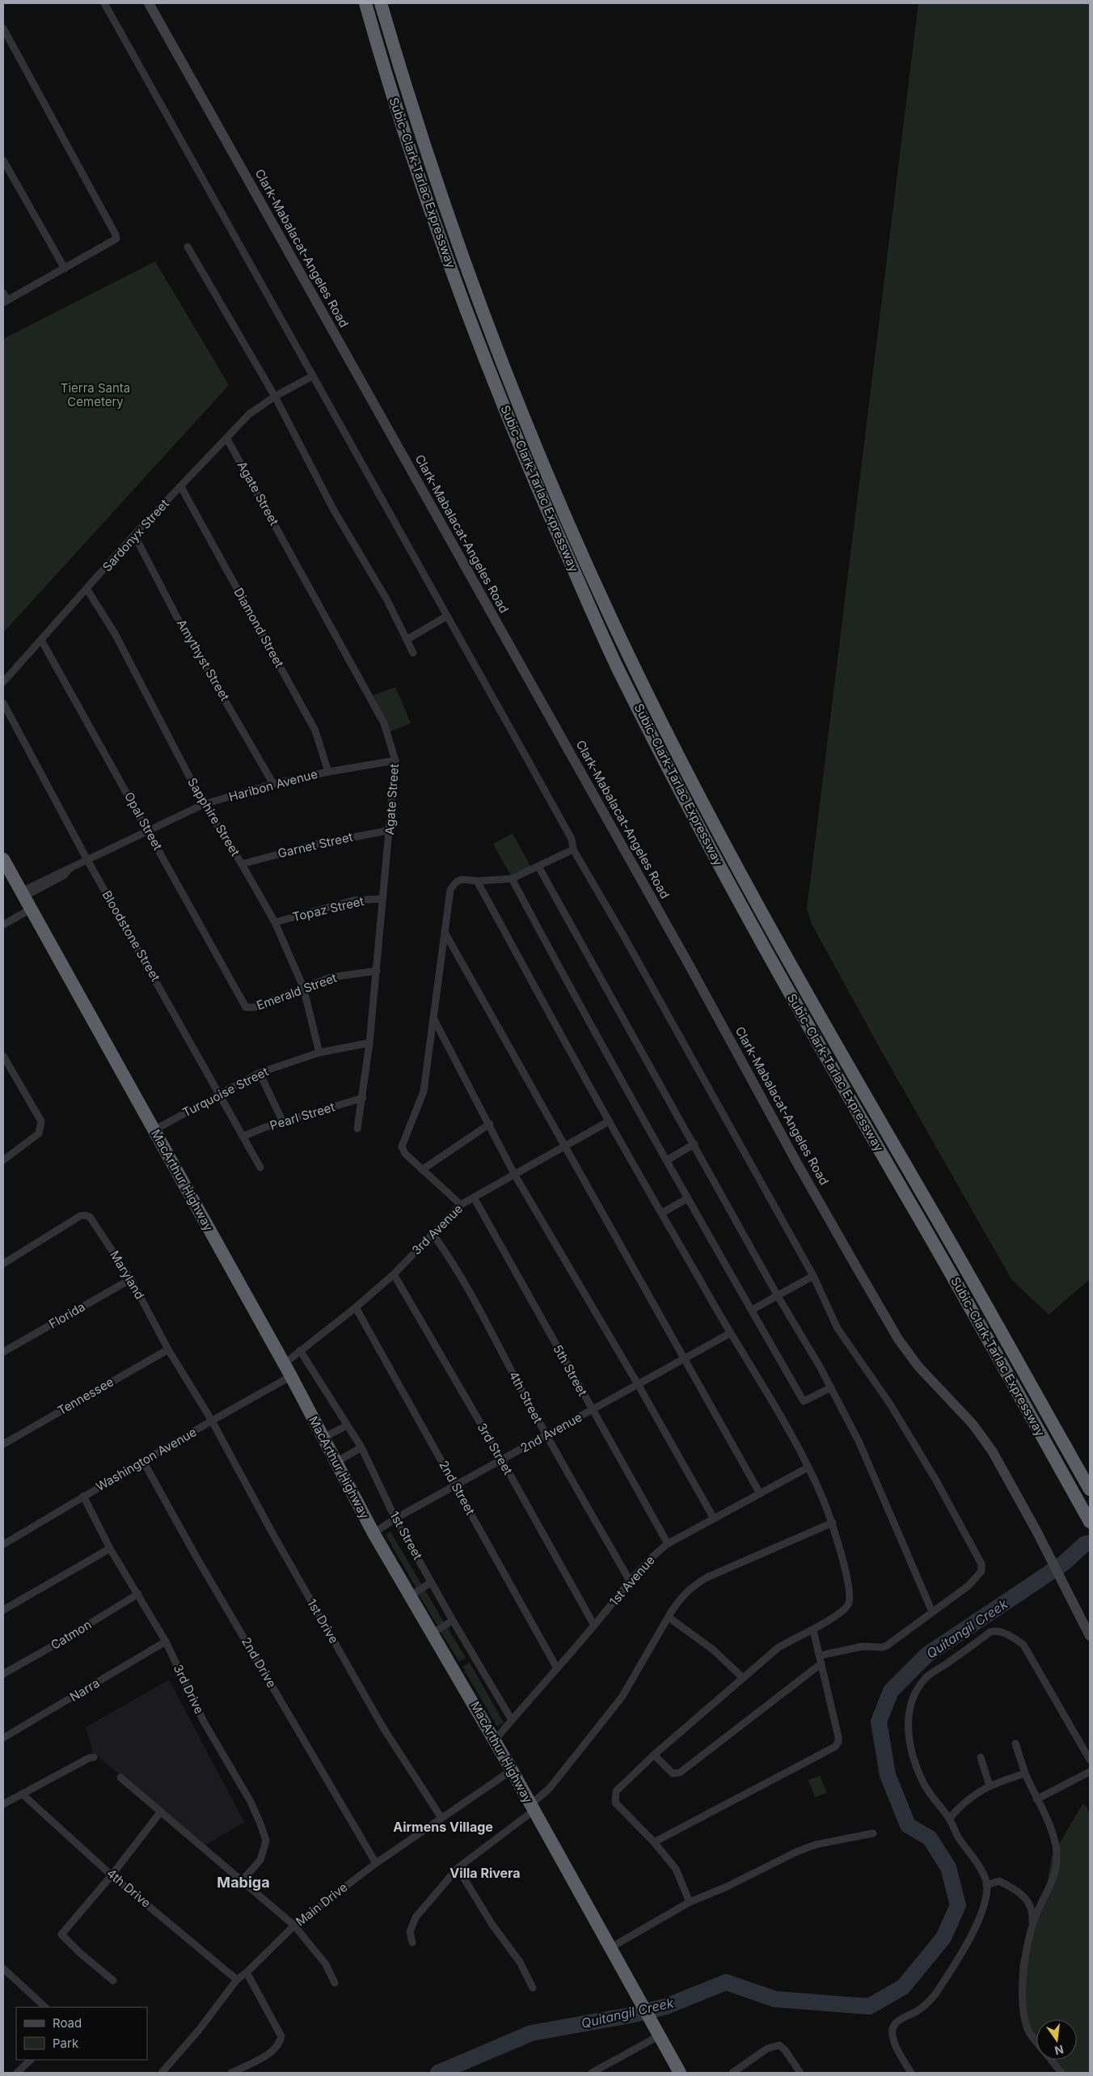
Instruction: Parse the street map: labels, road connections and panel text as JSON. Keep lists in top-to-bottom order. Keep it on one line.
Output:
{"streets":{"highway":["Subic-Clark-Tarlac Expressway","MacArthur Highway"],"main road":["Clark-Mabalacat-Angeles Road"],"street":["Agate Street","Sardonyx Street","Diamond Street","Amythyst Street","Haribon Avenue","Sapphire Street","Opal Street","Garnet Street","Topaz Street","Bloodstone Street","Emerald Street","Turquoise Street","Pearl Street","3rd Avenue","Maryland","Florida","5th Street","Tennessee","4th Street","2nd Avenue","3rd Street","Washington Avenue","2nd Street","1st Street","1st Avenue","1st Drive","Catmon","2nd Drive","3rd Drive","Narra","4th Drive","Main Drive"]},"crossings":[["Agate Street","Sardonyx Street"],["Agate Street","Haribon Avenue"],["Agate Street","Garnet Street"],["Agate Street","Topaz Street"],["Agate Street","Emerald Street"],["Agate Street","Turquoise Street"],["Agate Street","Pearl Street"],["Sardonyx Street","Diamond Street"],["Sardonyx Street","Amythyst Street"],["Sardonyx Street","Sapphire Street"],["Sardonyx Street","Opal Street"],["Diamond Street","Haribon Avenue"],["Amythyst Street","Haribon Avenue"],["Haribon Avenue","Sapphire Street"],["Haribon Avenue","Opal Street"],["Haribon Avenue","Bloodstone Street"],["Haribon Avenue","MacArthur Highway"],["Sapphire Street","Garnet Street"],["Sapphire Street","Topaz Street"],["Sapphire Street","Emerald Street"],["Sapphire Street","Turquoise Street"],["Opal Street","Emerald Street"],["Bloodstone Street","Turquoise Street"],["Bloodstone Street","Pearl Street"],["Turquoise Street","MacArthur Highway"],["MacArthur Highway","3rd Avenue"],["MacArthur Highway","2nd Avenue"],["MacArthur Highway","Washington Avenue"],["MacArthur Highway","1st Avenue"],["MacArthur Highway","Main Drive"],["3rd Avenue","5th Street"],["3rd Avenue","4th Street"],["3rd Avenue","3rd Street"],["3rd Avenue","2nd Street"],["3rd Avenue","1st Street"],["Maryland","Florida"],["Maryland","Tennessee"],["Maryland","Washington Avenue"],["Maryland","1st Drive"],["5th Street","2nd Avenue"],["5th Street","1st Avenue"],["4th Street","2nd Avenue"],["4th Street","1st Avenue"],["2nd Avenue","3rd Street"],["2nd Avenue","2nd Street"],["2nd Avenue","1st Street"],["3rd Street","1st Avenue"],["Washington Avenue","1st Drive"],["Washington Avenue","2nd Drive"],["Washington Avenue","3rd Drive"],["2nd Street","1st Avenue"],["1st Street","1st Avenue"],["1st Drive","Main Drive"],["Catmon","3rd Drive"],["2nd Drive","Main Drive"],["3rd Drive","Narra"],["4th Drive","Main Drive"]],"districts":["Airmens Village","Villa Rivera","Mabiga"],"water":["Quitangil Creek"],"parks":["Tierra Santa Cemetery"],"legend":["Road","Park"],"north":"bottom"}
